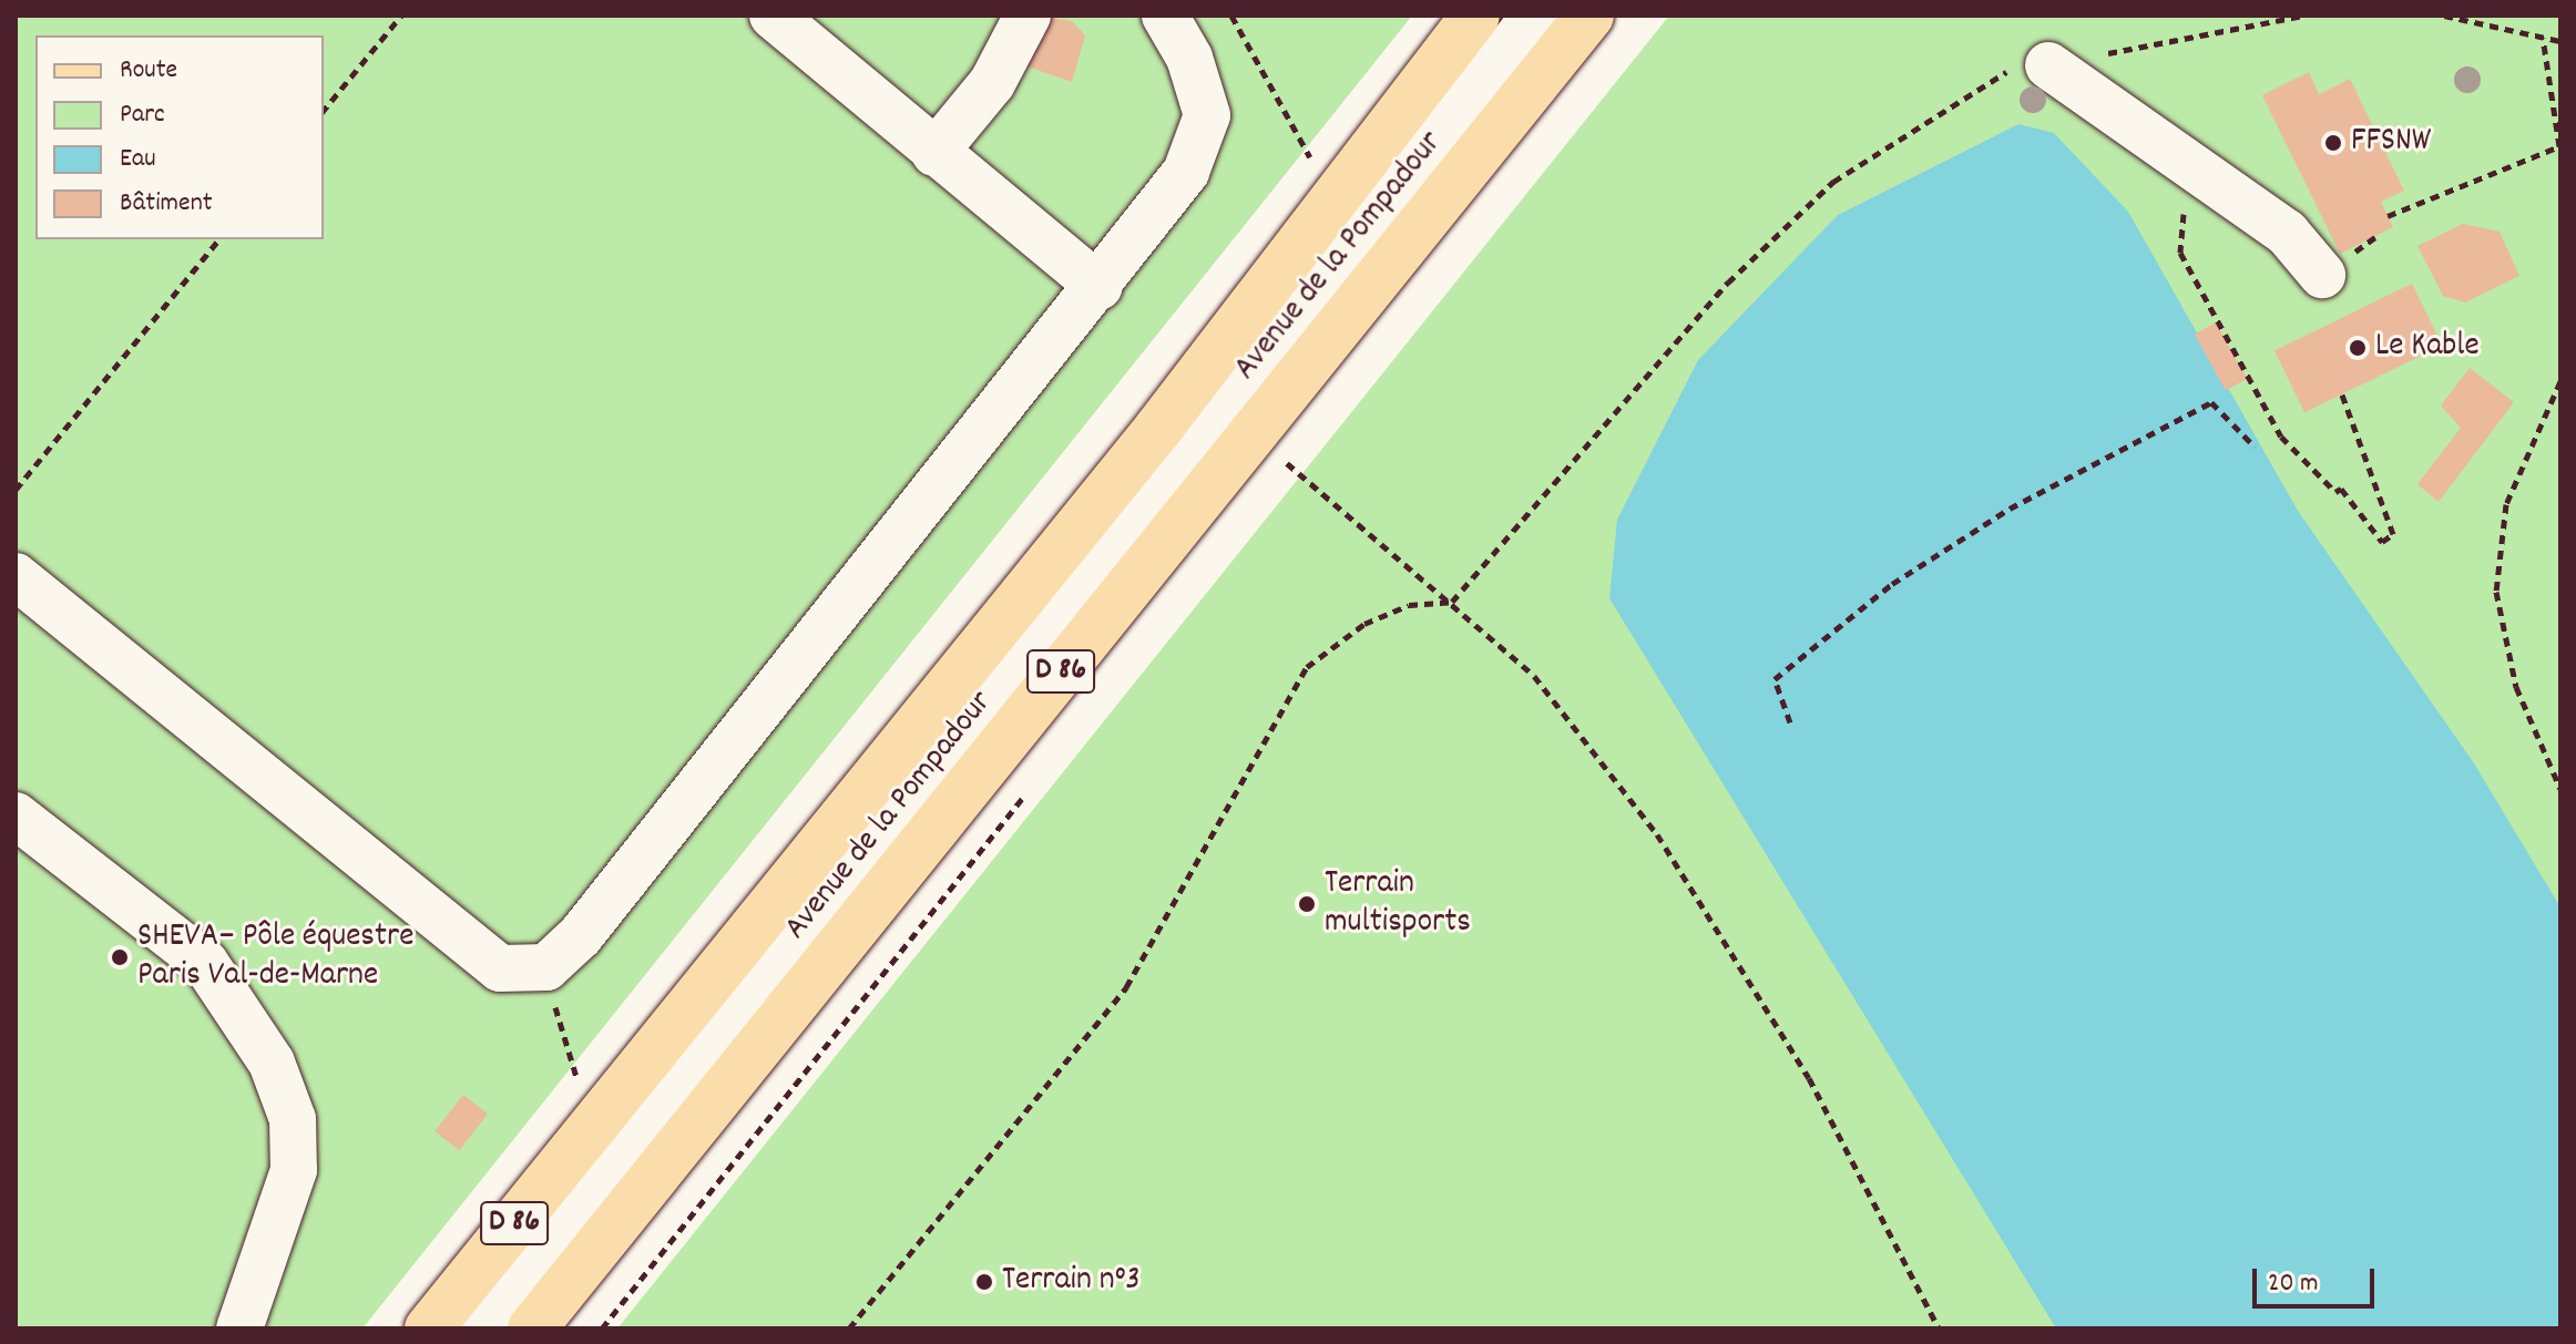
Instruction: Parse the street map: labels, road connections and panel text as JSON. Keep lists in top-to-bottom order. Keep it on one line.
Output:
{"streets":{"main road":["Avenue de la Pompadour","D 86"]},"places":["FFSNW","Le Kable","Terrain multisports","SHEVA– Pôle équestre Paris Val-de-Marne","Terrain n°3"],"legend":["Route","Parc","Eau","Bâtiment"],"scale_bar":"20 m"}
